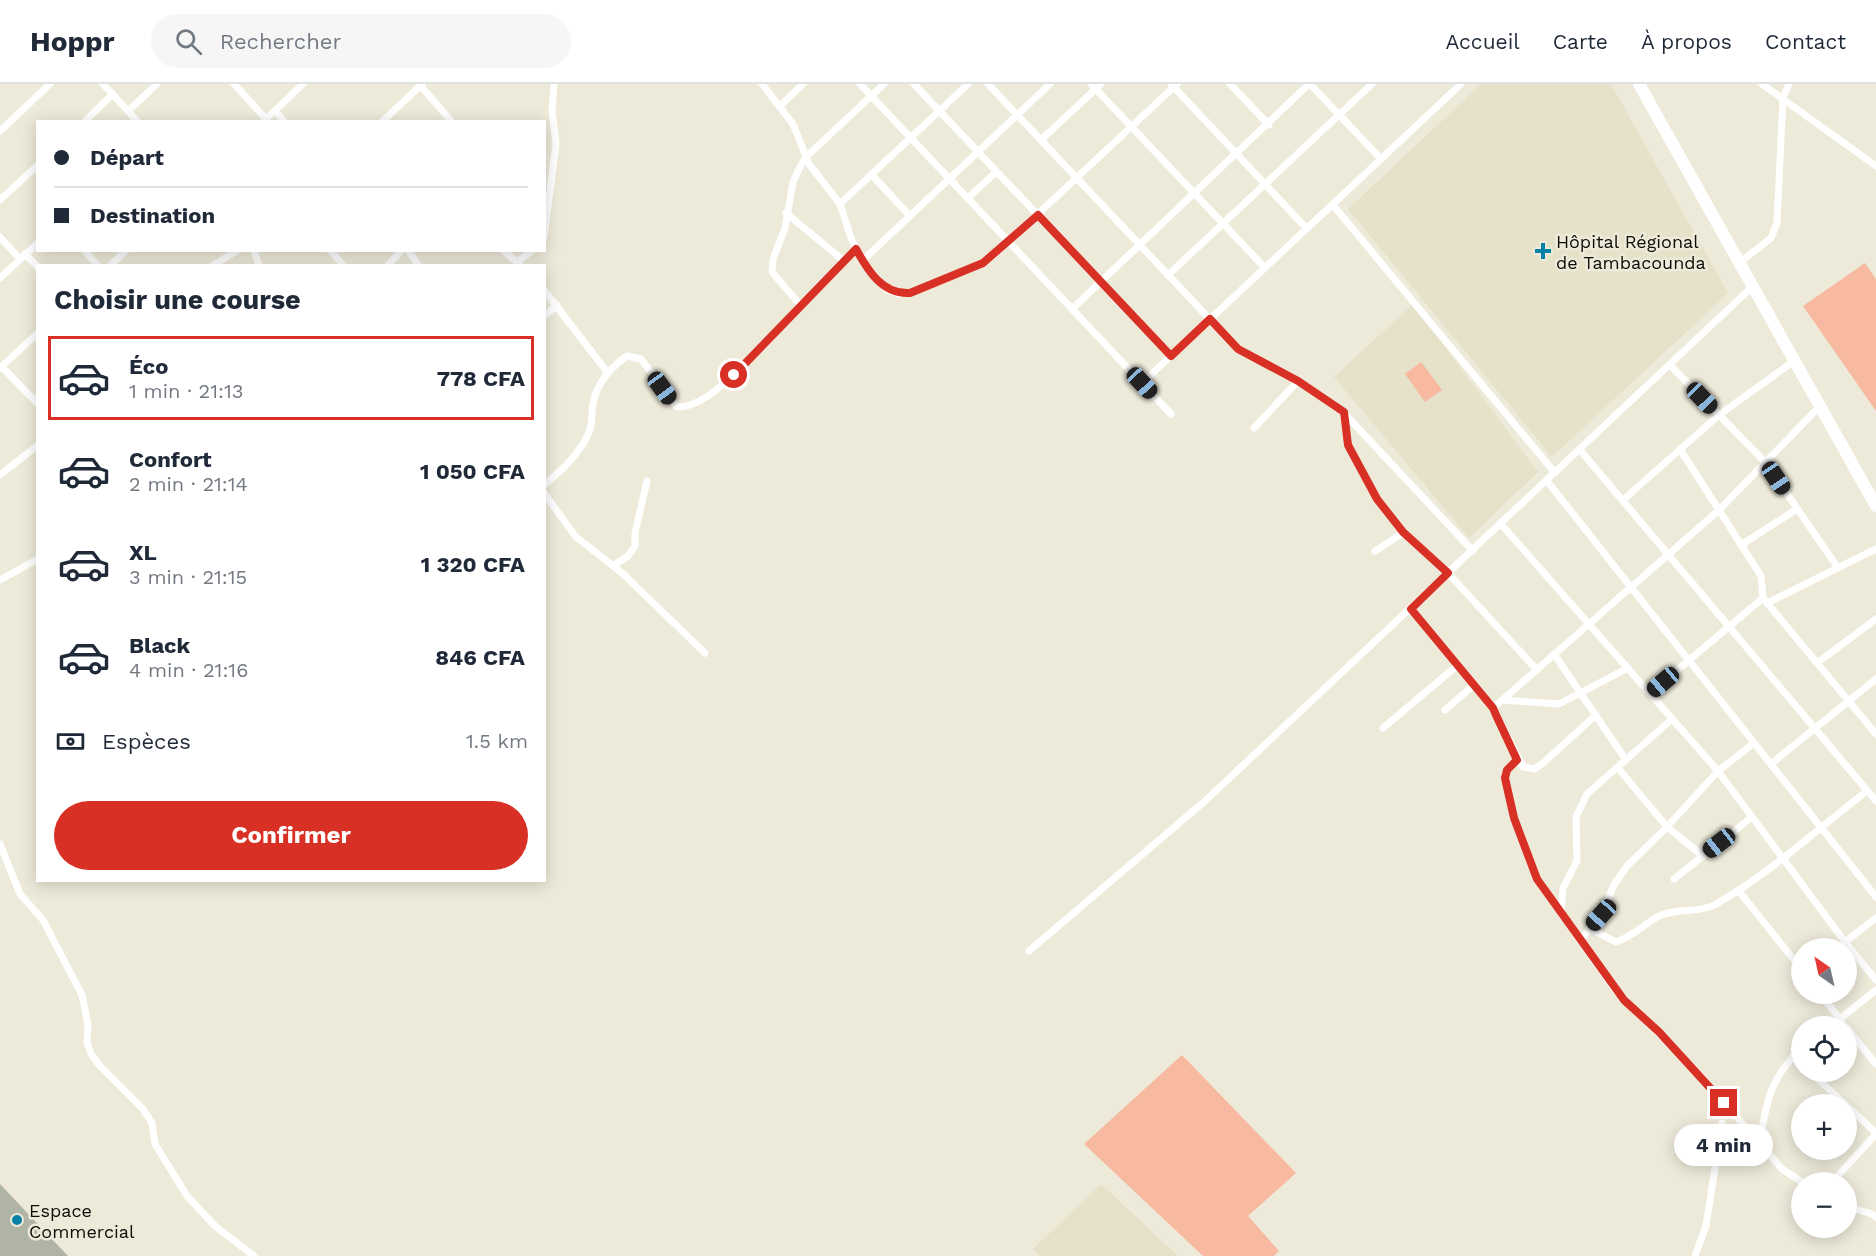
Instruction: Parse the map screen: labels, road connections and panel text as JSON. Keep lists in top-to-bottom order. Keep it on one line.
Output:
{"places":{"health":["Hôpital Régional de Tambacounda"],"other":["Espace Commercial"]},"north":"top left","page":{"header":"Hoppr","search":"Rechercher","nav":["Accueil","Carte","À propos","Contact"],"banner":["Départ","Destination"],"heading":"Choisir une course","list":[{"name":"Éco","note":"1 min · 21:13","value":"778 CFA"},{"name":"Confort","note":"2 min · 21:14","value":"1 050 CFA"},{"name":"XL","note":"3 min · 21:15","value":"1 320 CFA"},{"name":"Black","note":"4 min · 21:16","value":"846 CFA"}],"pay":["Espèces","1.5 km"],"buttons":"Confirmer","map_buttons":["+","−"],"bubble":"4 min"}}
